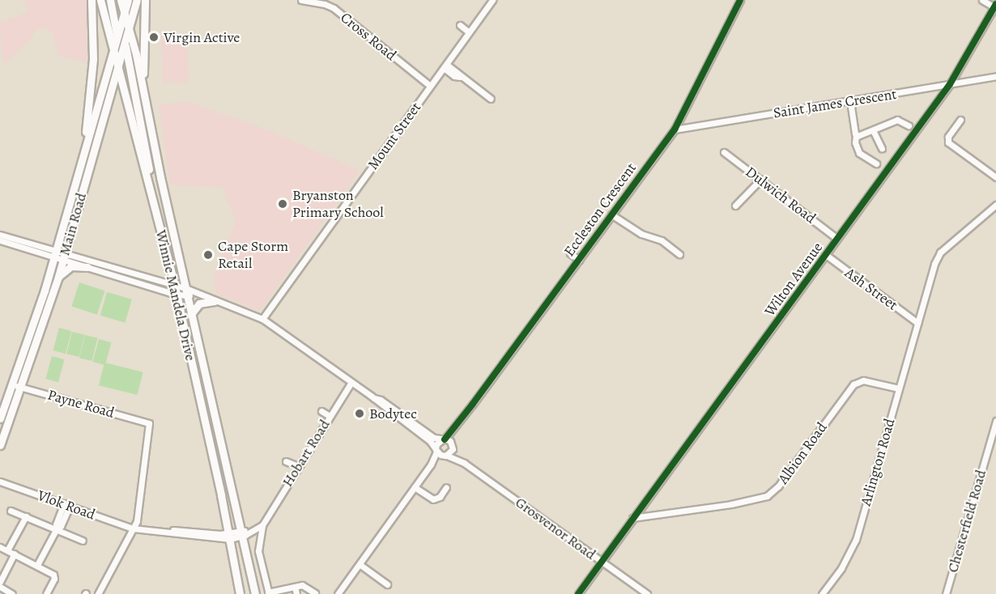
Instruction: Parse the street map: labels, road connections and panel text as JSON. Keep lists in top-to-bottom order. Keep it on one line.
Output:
{"streets":{"main road":["Main Road","Winnie Mandela Drive"],"street":["Cross Road","Saint James Crescent","Mount Street","Dulwich Road","Eccleston Crescent","Wilton Avenue","Ash Street","Payne Road","Hobart Road","Albion Road","Arlington Road","Vlok Road","Chesterfield Road","Grosvenor Road"]},"crossings":[["Cross Road","Mount Street"],["Saint James Crescent","Eccleston Crescent"],["Saint James Crescent","Wilton Avenue"],["Dulwich Road","Wilton Avenue"],["Eccleston Crescent","Grosvenor Road"],["Main Road","Winnie Mandela Drive"],["Main Road","Payne Road"],["Wilton Avenue","Ash Street"],["Wilton Avenue","Albion Road"],["Wilton Avenue","Grosvenor Road"],["Ash Street","Arlington Road"],["Winnie Mandela Drive","Vlok Road"],["Payne Road","Vlok Road"],["Albion Road","Arlington Road"]],"places":["Virgin Active","Bryanston Primary School","Cape Storm Retail","Bodytec"]}
